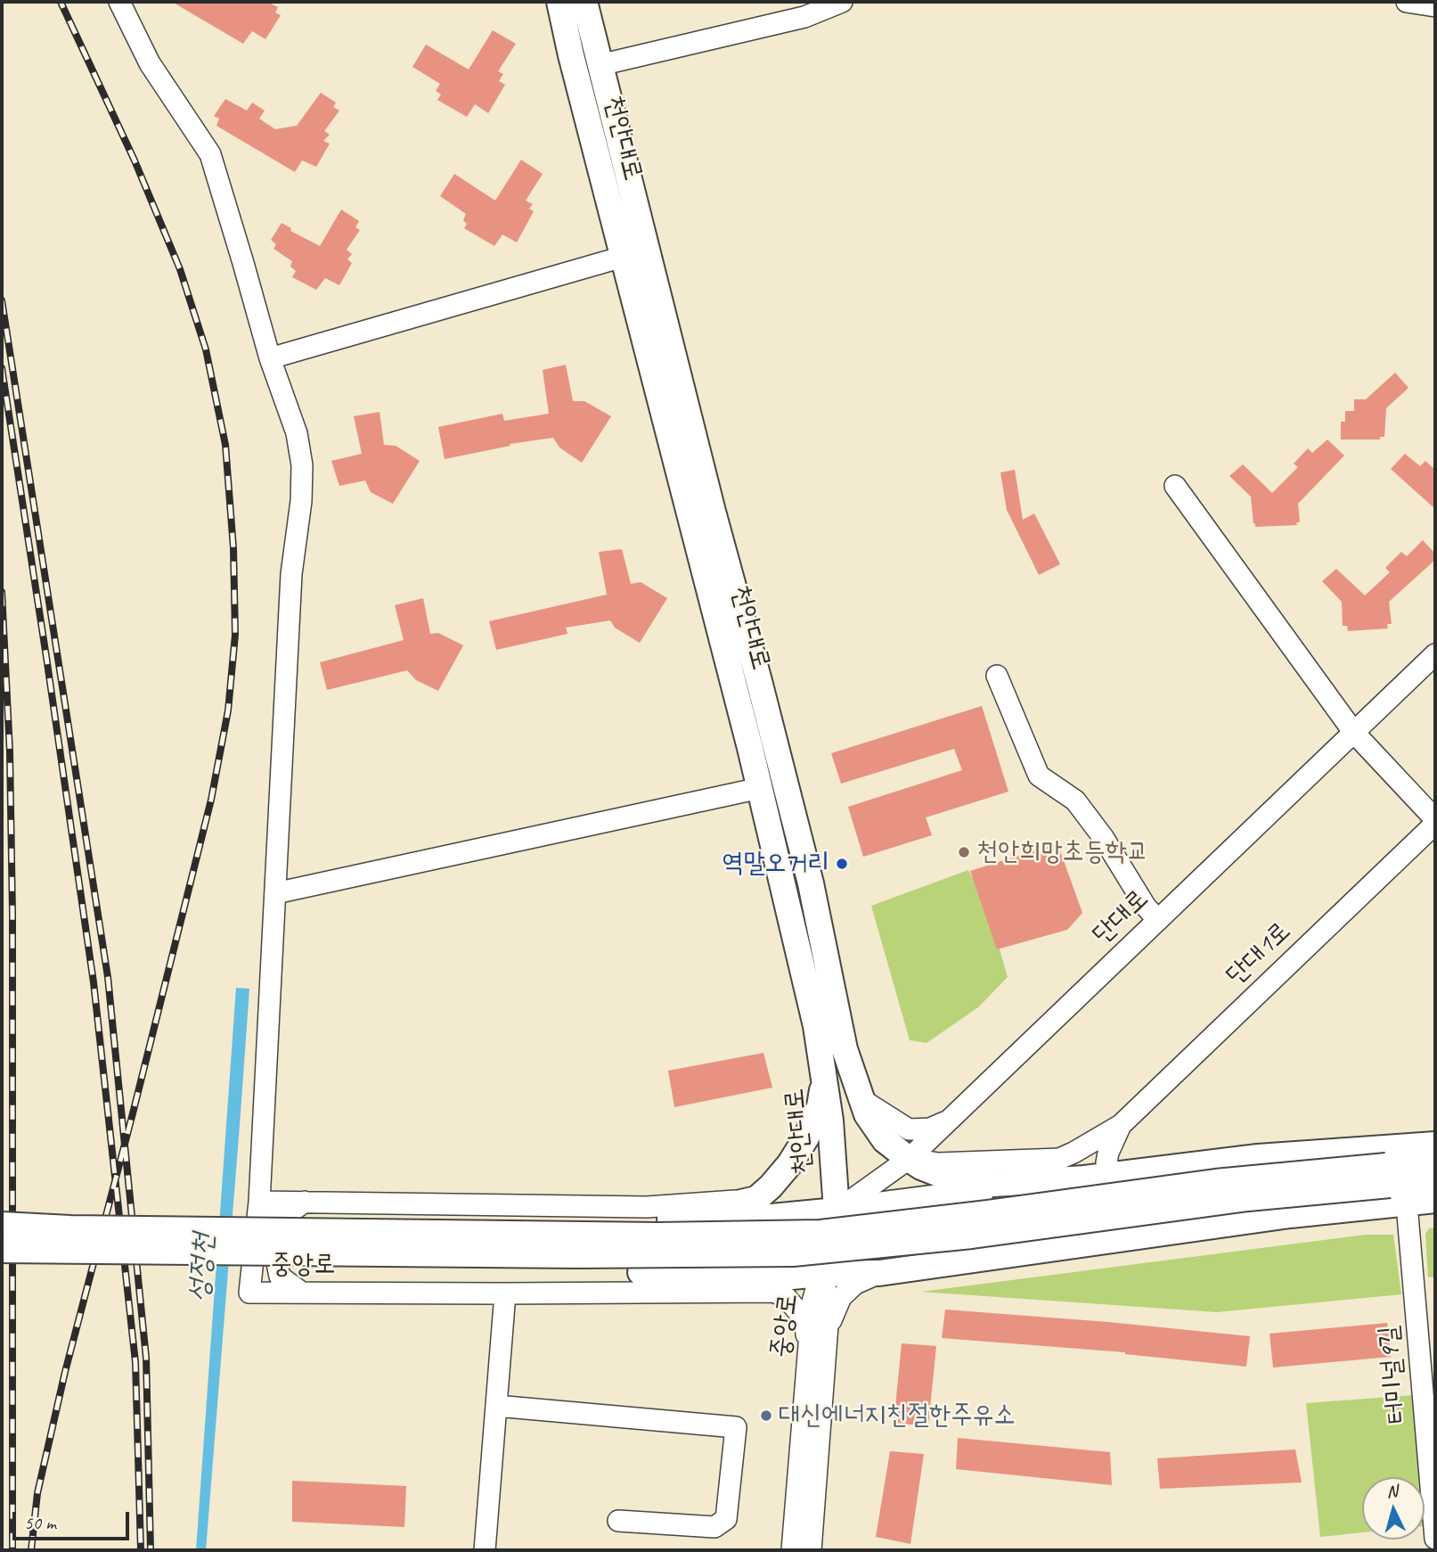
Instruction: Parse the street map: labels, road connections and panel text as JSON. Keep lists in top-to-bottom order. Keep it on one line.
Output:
{"streets":{"main road":["천안대로"],"street":["단대로","단대1로","중앙로","터미널9길"]},"crossings":[["천안대로","단대로"],["천안대로","중앙로"]],"water":["성정천"],"places":["천안희망초등학교","역말오거리","대신에너지친절한주유소"],"scale_bar":"50 m","north":"top"}
